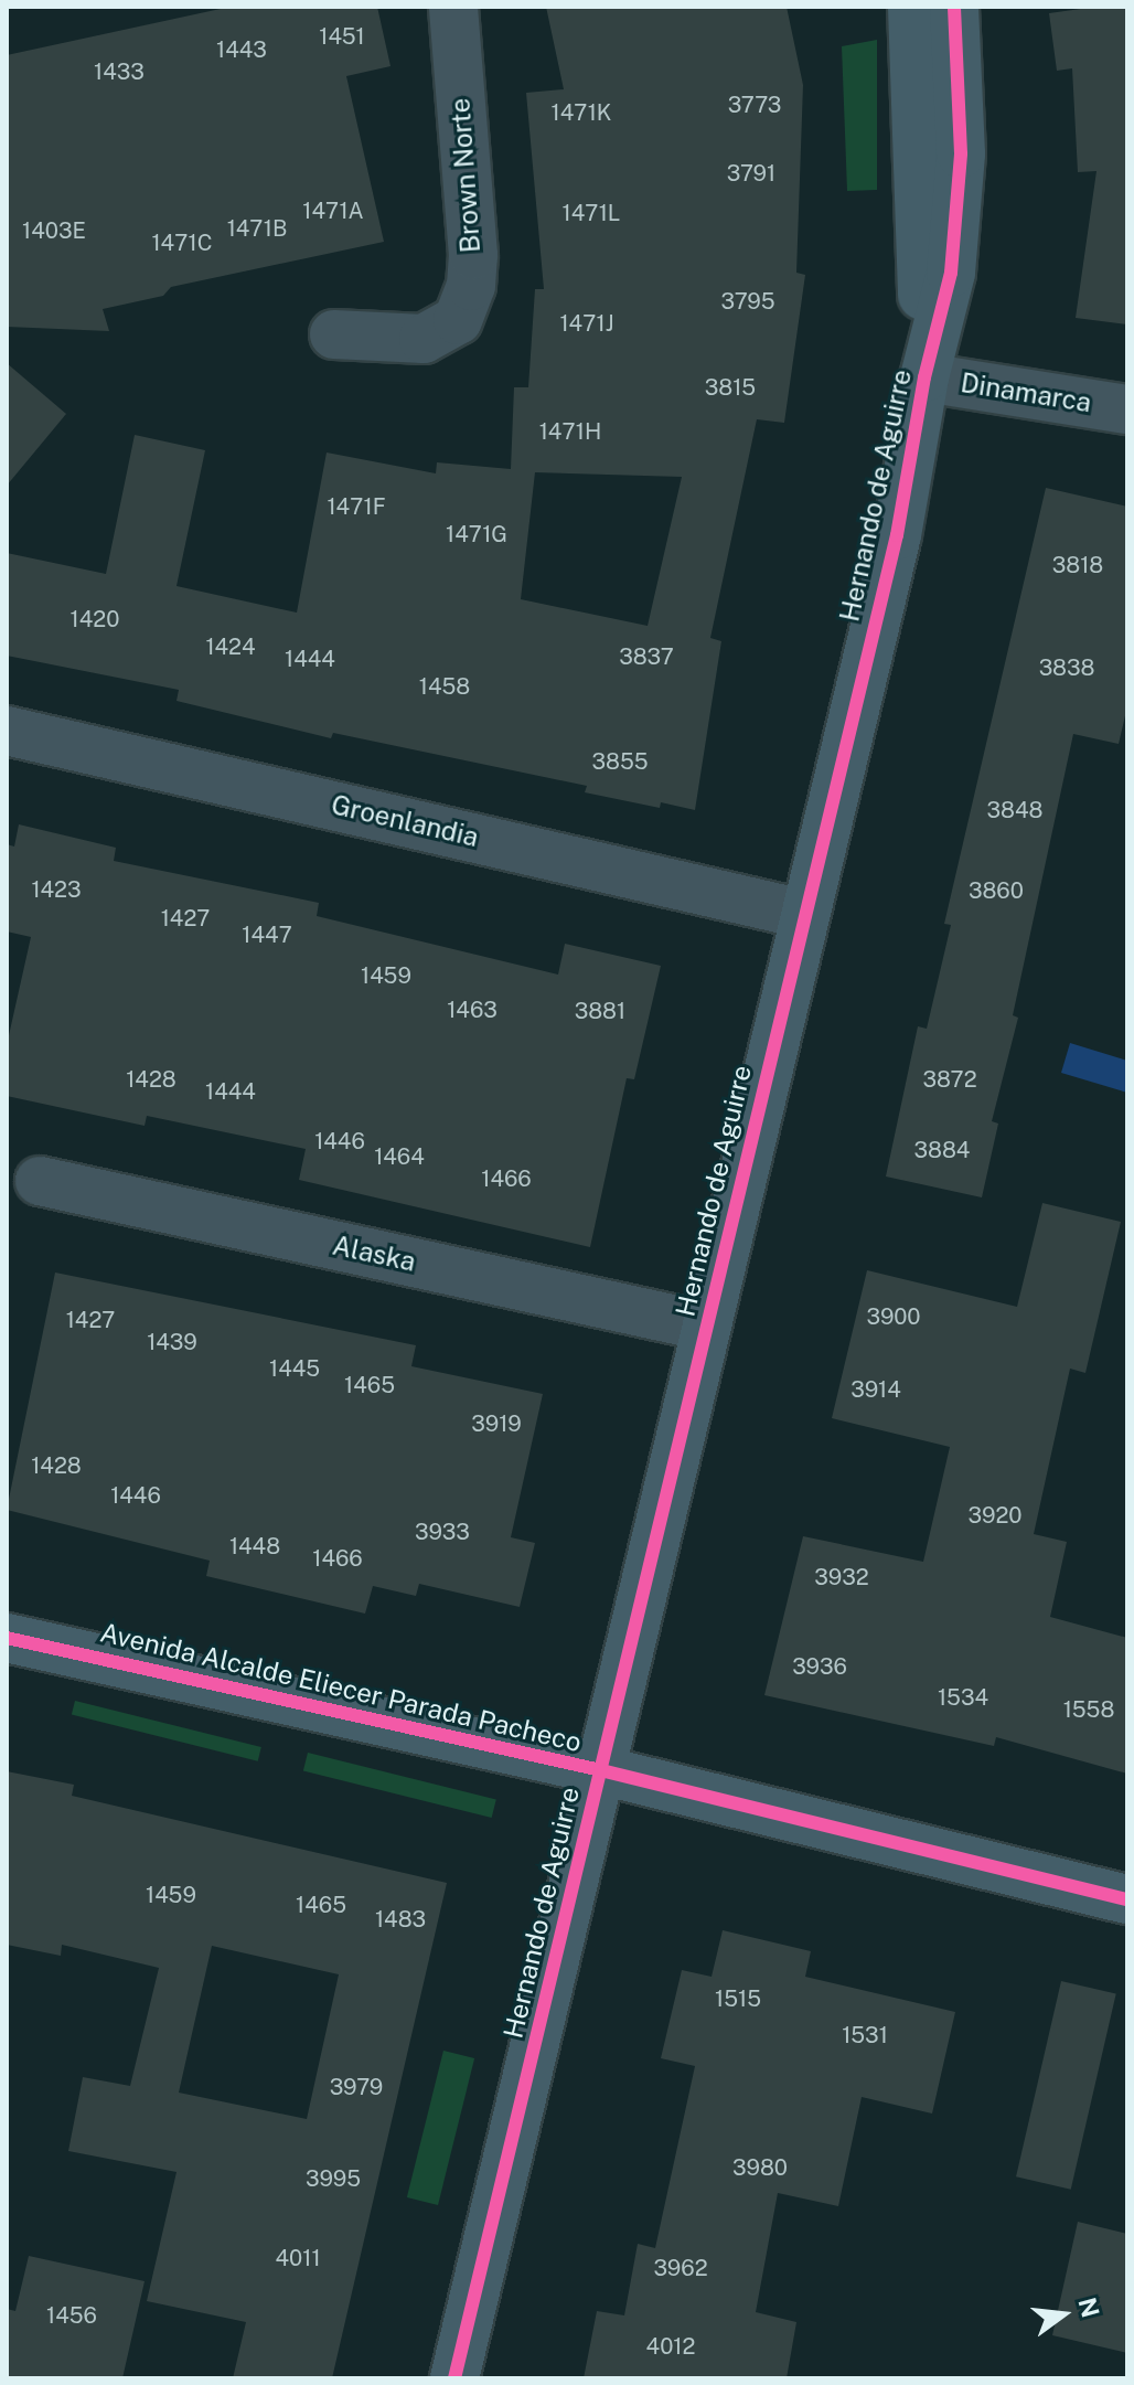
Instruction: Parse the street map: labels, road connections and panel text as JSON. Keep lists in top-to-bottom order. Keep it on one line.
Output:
{"streets":{"street":["Brown Norte","Dinamarca","Hernando de Aguirre","Groenlandia","Alaska","Avenida Alcalde Eliecer Parada Pacheco"]},"crossings":[["Dinamarca","Hernando de Aguirre"],["Hernando de Aguirre","Groenlandia"],["Hernando de Aguirre","Alaska"],["Hernando de Aguirre","Avenida Alcalde Eliecer Parada Pacheco"]],"house_numbers":["1451","1443","1433","3773","1471K","3791","1471A","1471L","1471B","1403E","1471C","3795","1471J","3815","1471H","1471F","1471G","3818","1420","1424","3837","1444","3838","1458","3855","3848","1423","3860","1427","1447","1459","1463","3881","1428","3872","1444","1446","3884","1464","1466","3900","1427","1439","1445","1465","3914","3919","1428","1446","3920","3933","1448","1466","3932","3936","1534","1558","1459","1465","1483","1515","1531","3979","3980","3995","4011","3962","1456","4012"],"north":"right"}
